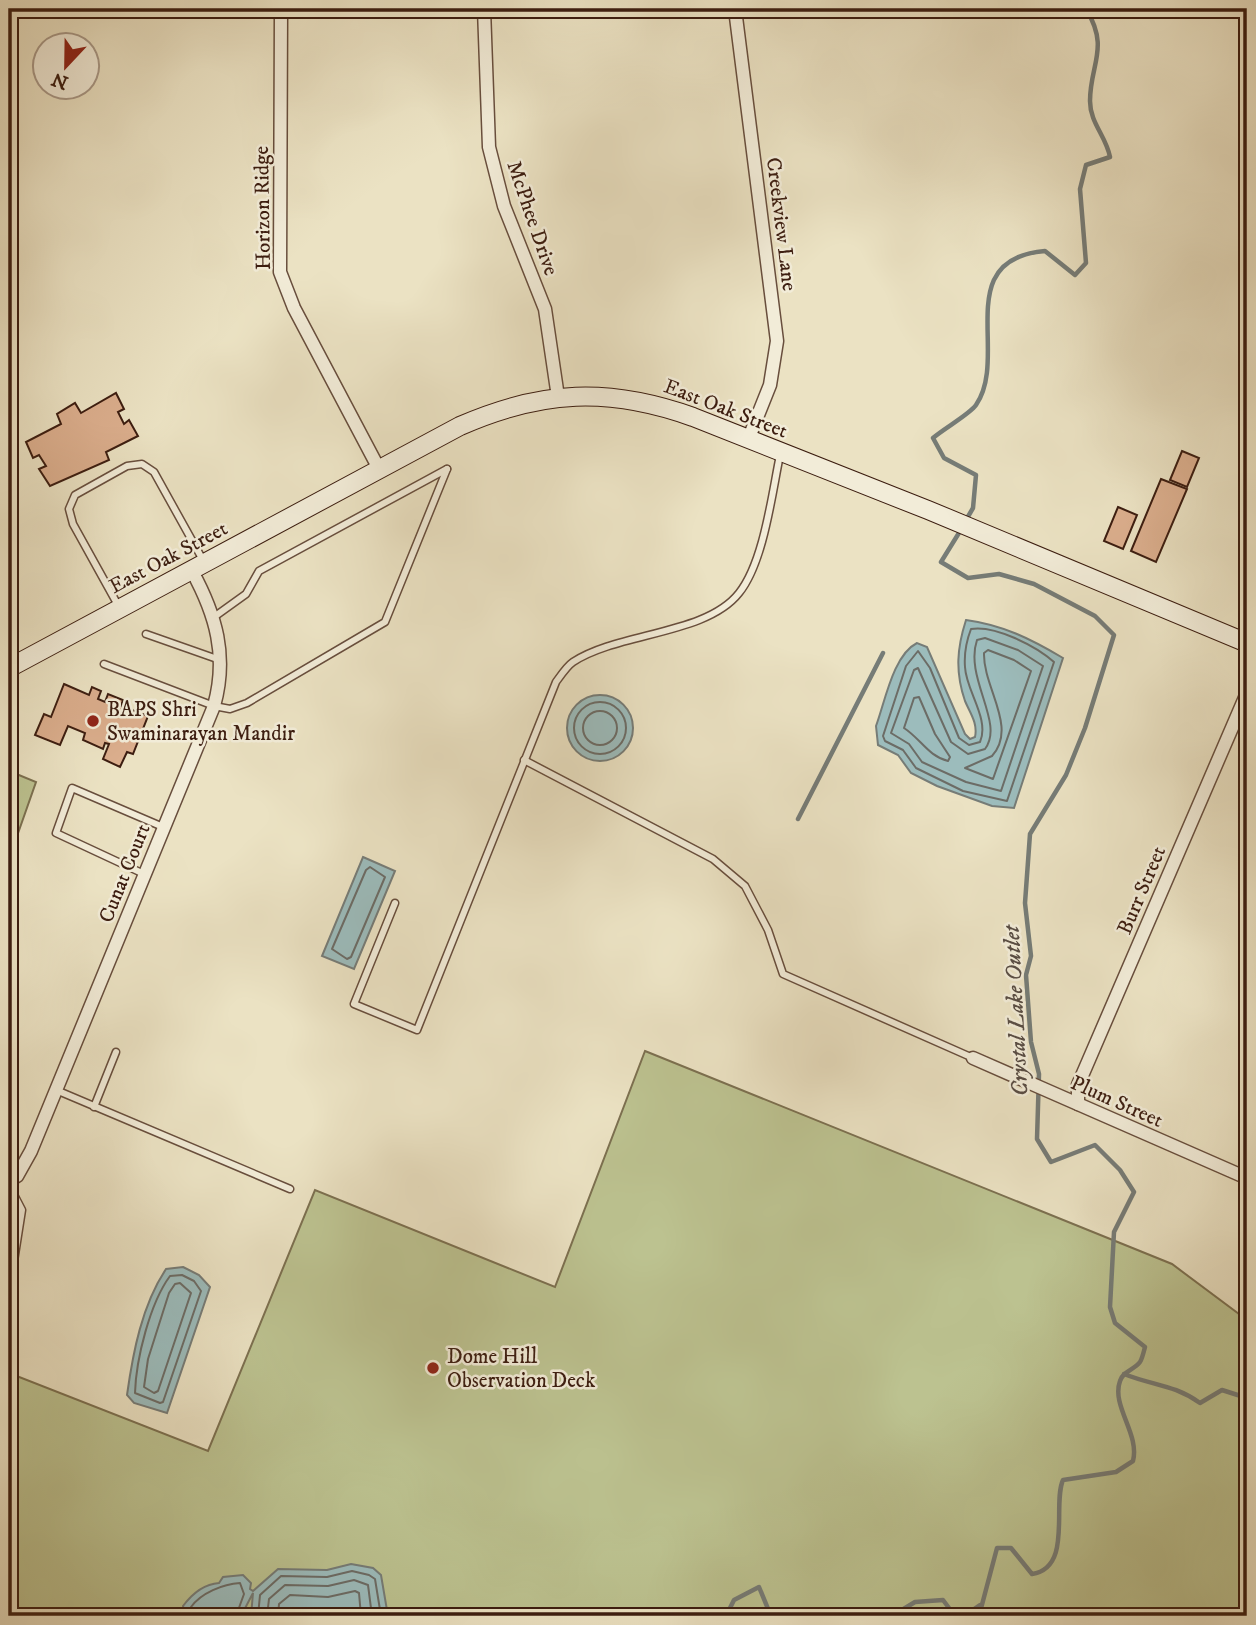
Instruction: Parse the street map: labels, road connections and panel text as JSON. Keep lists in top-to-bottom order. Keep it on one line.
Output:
{"streets":{"street":["Horizon Ridge","McPhee Drive","Creekview Lane","East Oak Street","Cunat Court","Burr Street","Plum Street"]},"crossings":[["Horizon Ridge","East Oak Street"],["McPhee Drive","East Oak Street"],["Creekview Lane","East Oak Street"],["East Oak Street","Cunat Court"],["Burr Street","Plum Street"]],"water":["Crystal Lake Outlet"],"places":["BAPS Shri Swaminarayan Mandir","Dome Hill Observation Deck"],"north":"bottom"}
